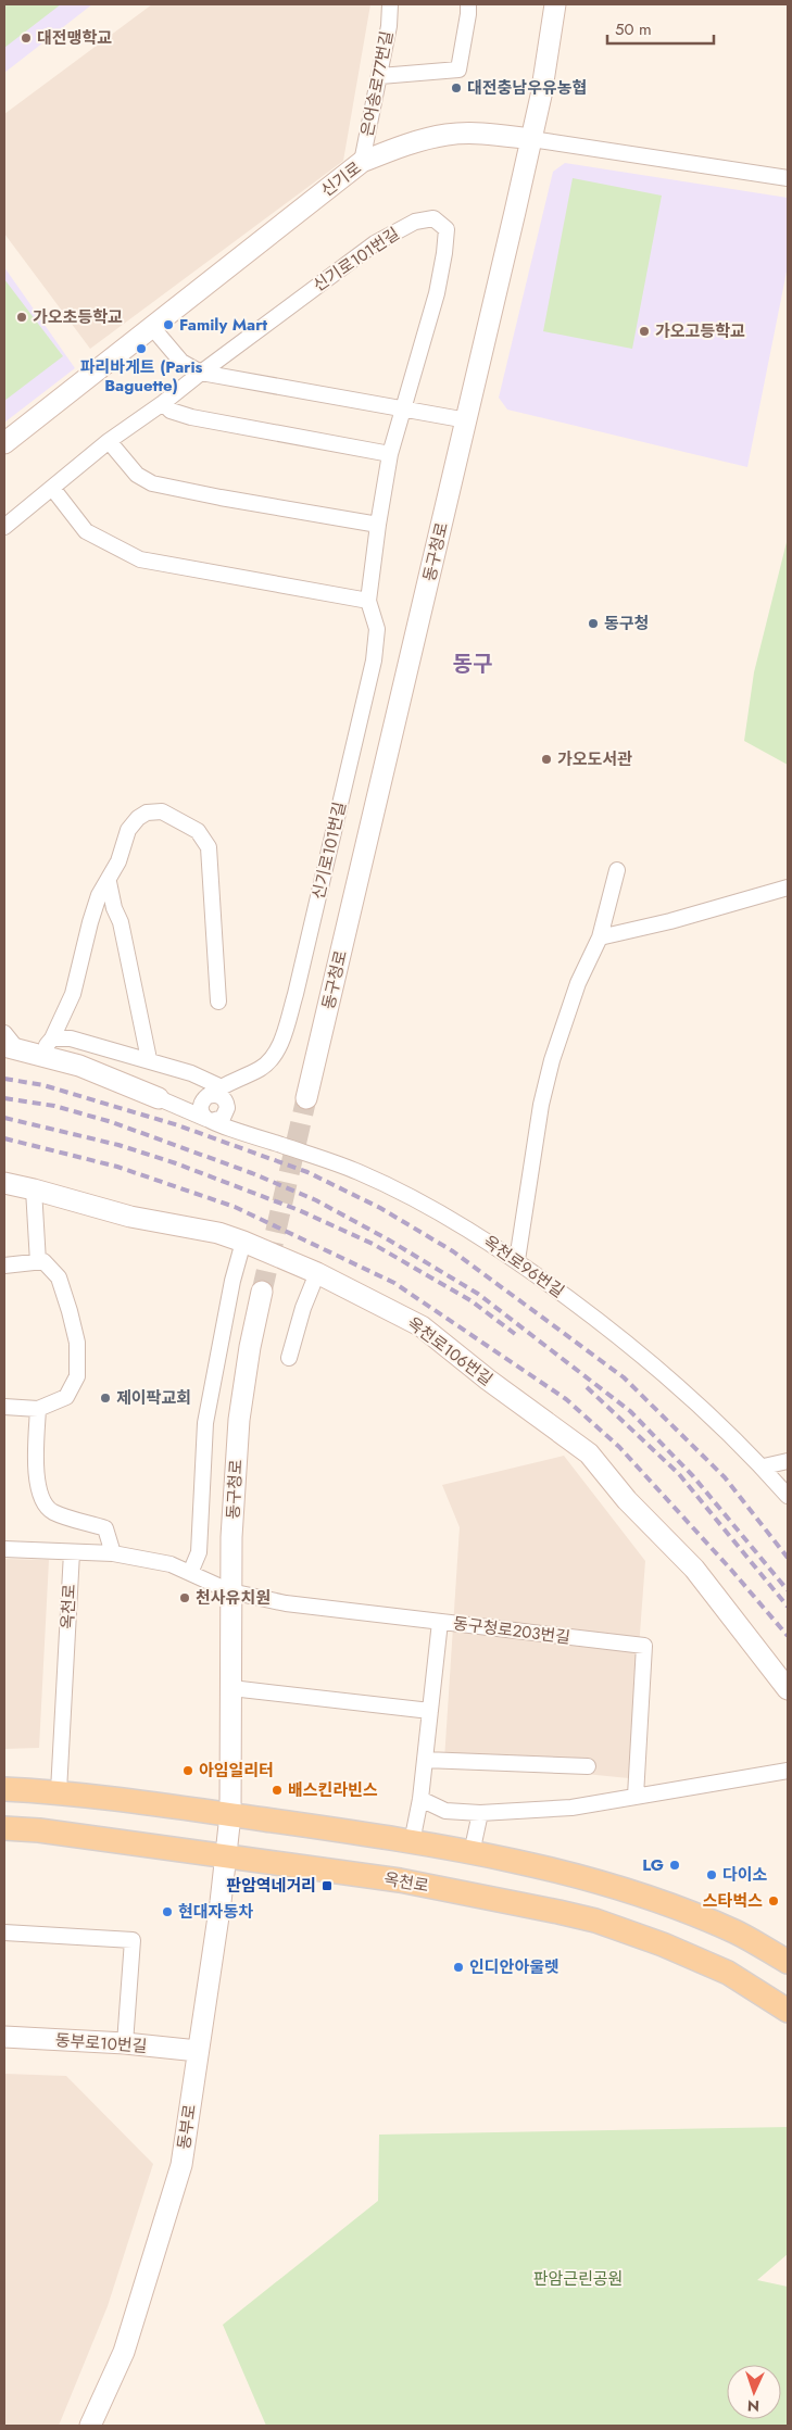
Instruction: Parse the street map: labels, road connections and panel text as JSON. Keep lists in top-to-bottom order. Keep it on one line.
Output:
{"streets":{"main road":["신기로","동구청로","옥천로106번길","옥천로","동부로10번길","동부로"],"street":["은어송로77번길","신기로101번길","옥천로96번길","동구청로203번길"]},"crossings":[["은어송로77번길","신기로"],["신기로","동구청로"],["신기로101번길","옥천로96번길"],["동구청로","동구청로203번길"],["동구청로","동부로"],["옥천로","동구청로203번길"],["옥천로","동부로"],["동부로10번길","동부로"]],"districts":["동구"],"parks":["판암근린공원"],"places":{"other":["대전맹학교","대전충남우유농협","가오초등학교","Family Mart","가오고등학교","파리바게트 (Paris Baguette)","동구청","가오도서관","제이팍교회","천사유치원","아임일리터","배스킨라빈스","LG","다이소","스타벅스","현대자동차","인디안아울렛"],"transit":["판암역네거리"]},"scale_bar":"50 m","north":"bottom"}
